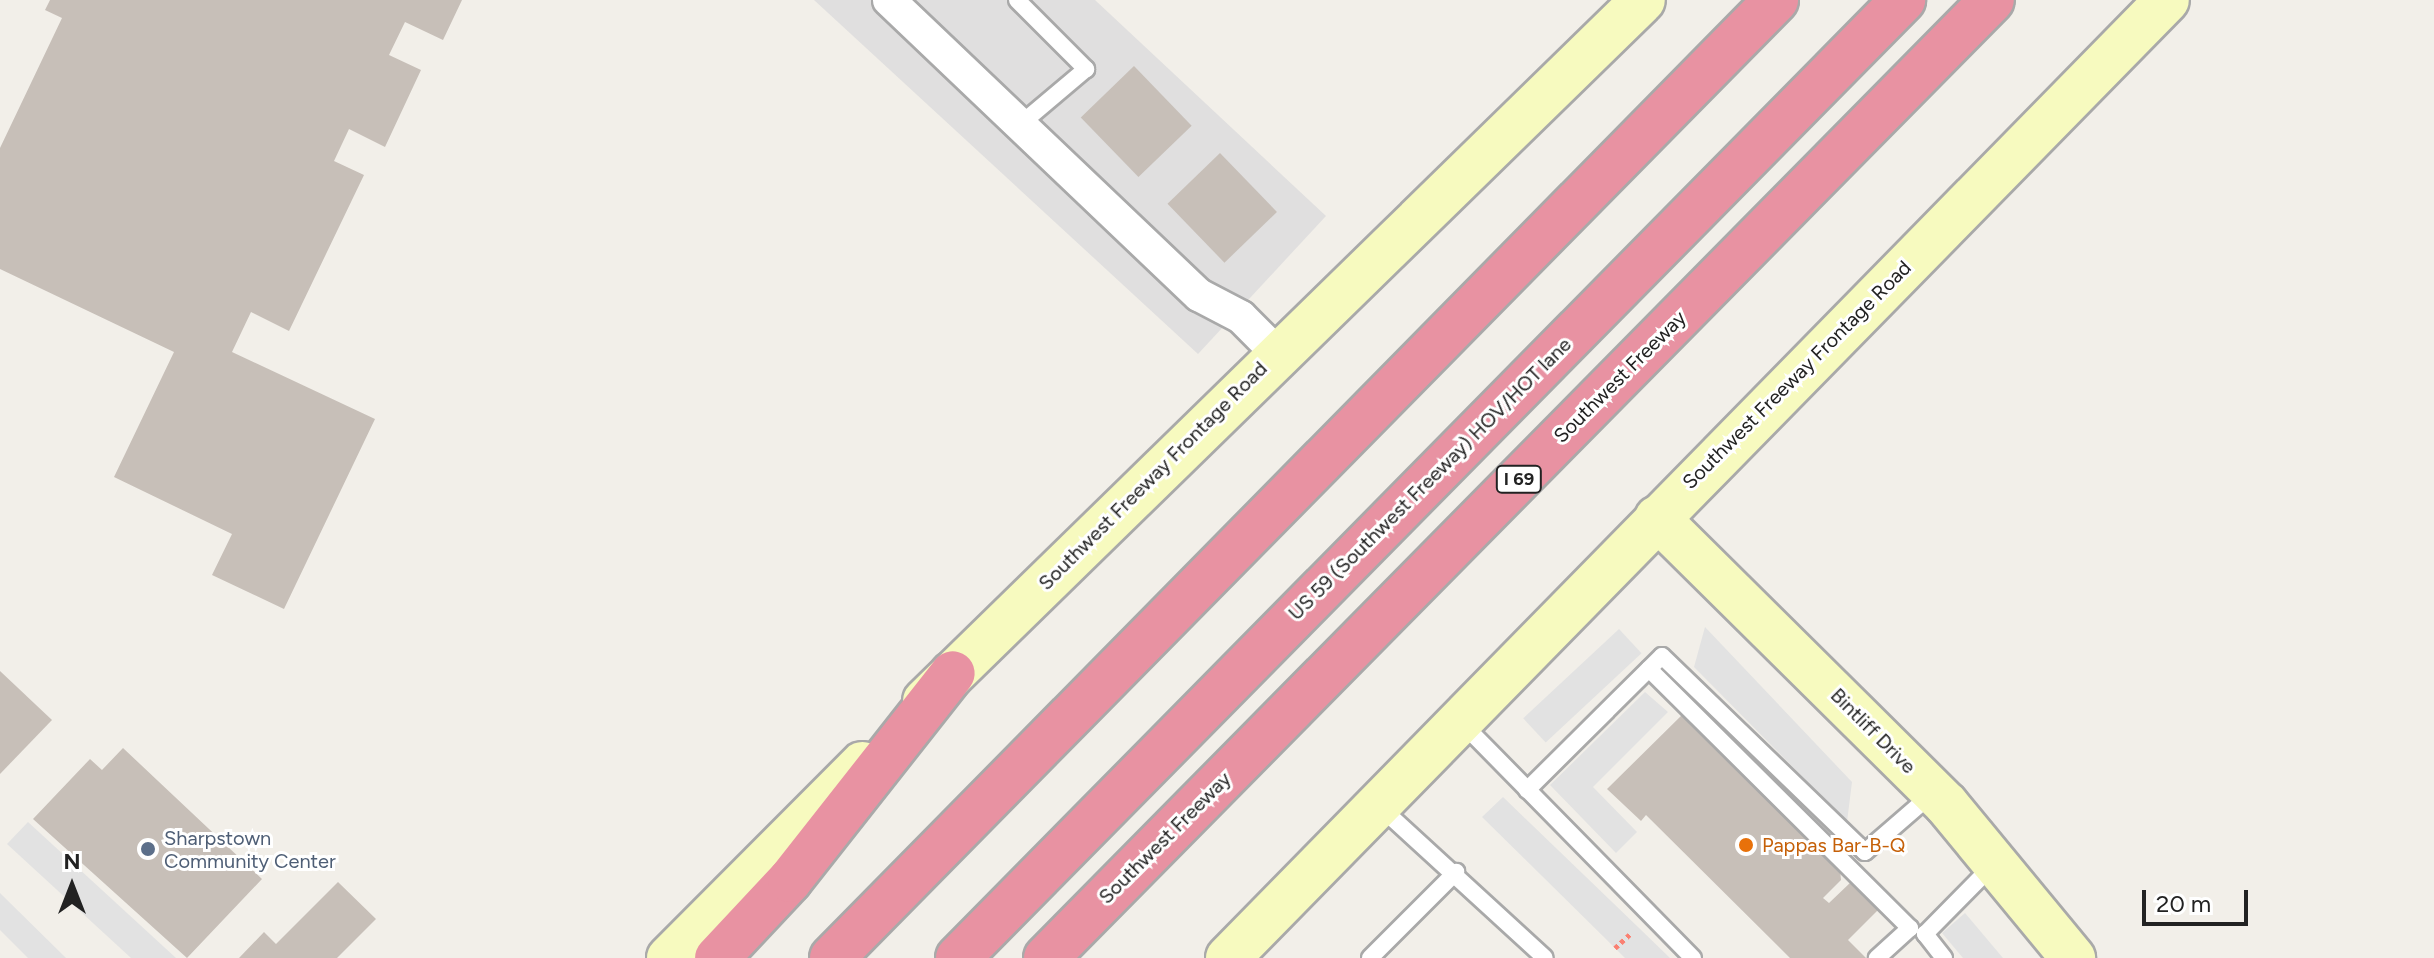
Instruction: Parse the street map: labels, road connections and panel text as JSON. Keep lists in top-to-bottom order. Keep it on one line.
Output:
{"streets":{"highway":["Southwest Freeway","US 59 (Southwest Freeway) HOV/HOT lane","I 69"],"main road":["Southwest Freeway Frontage Road","Bintliff Drive"]},"crossings":[["Southwest Freeway Frontage Road","Bintliff Drive"]],"places":["Pappas Bar-B-Q","Sharpstown Community Center"],"scale_bar":"20 m","north":"top"}
